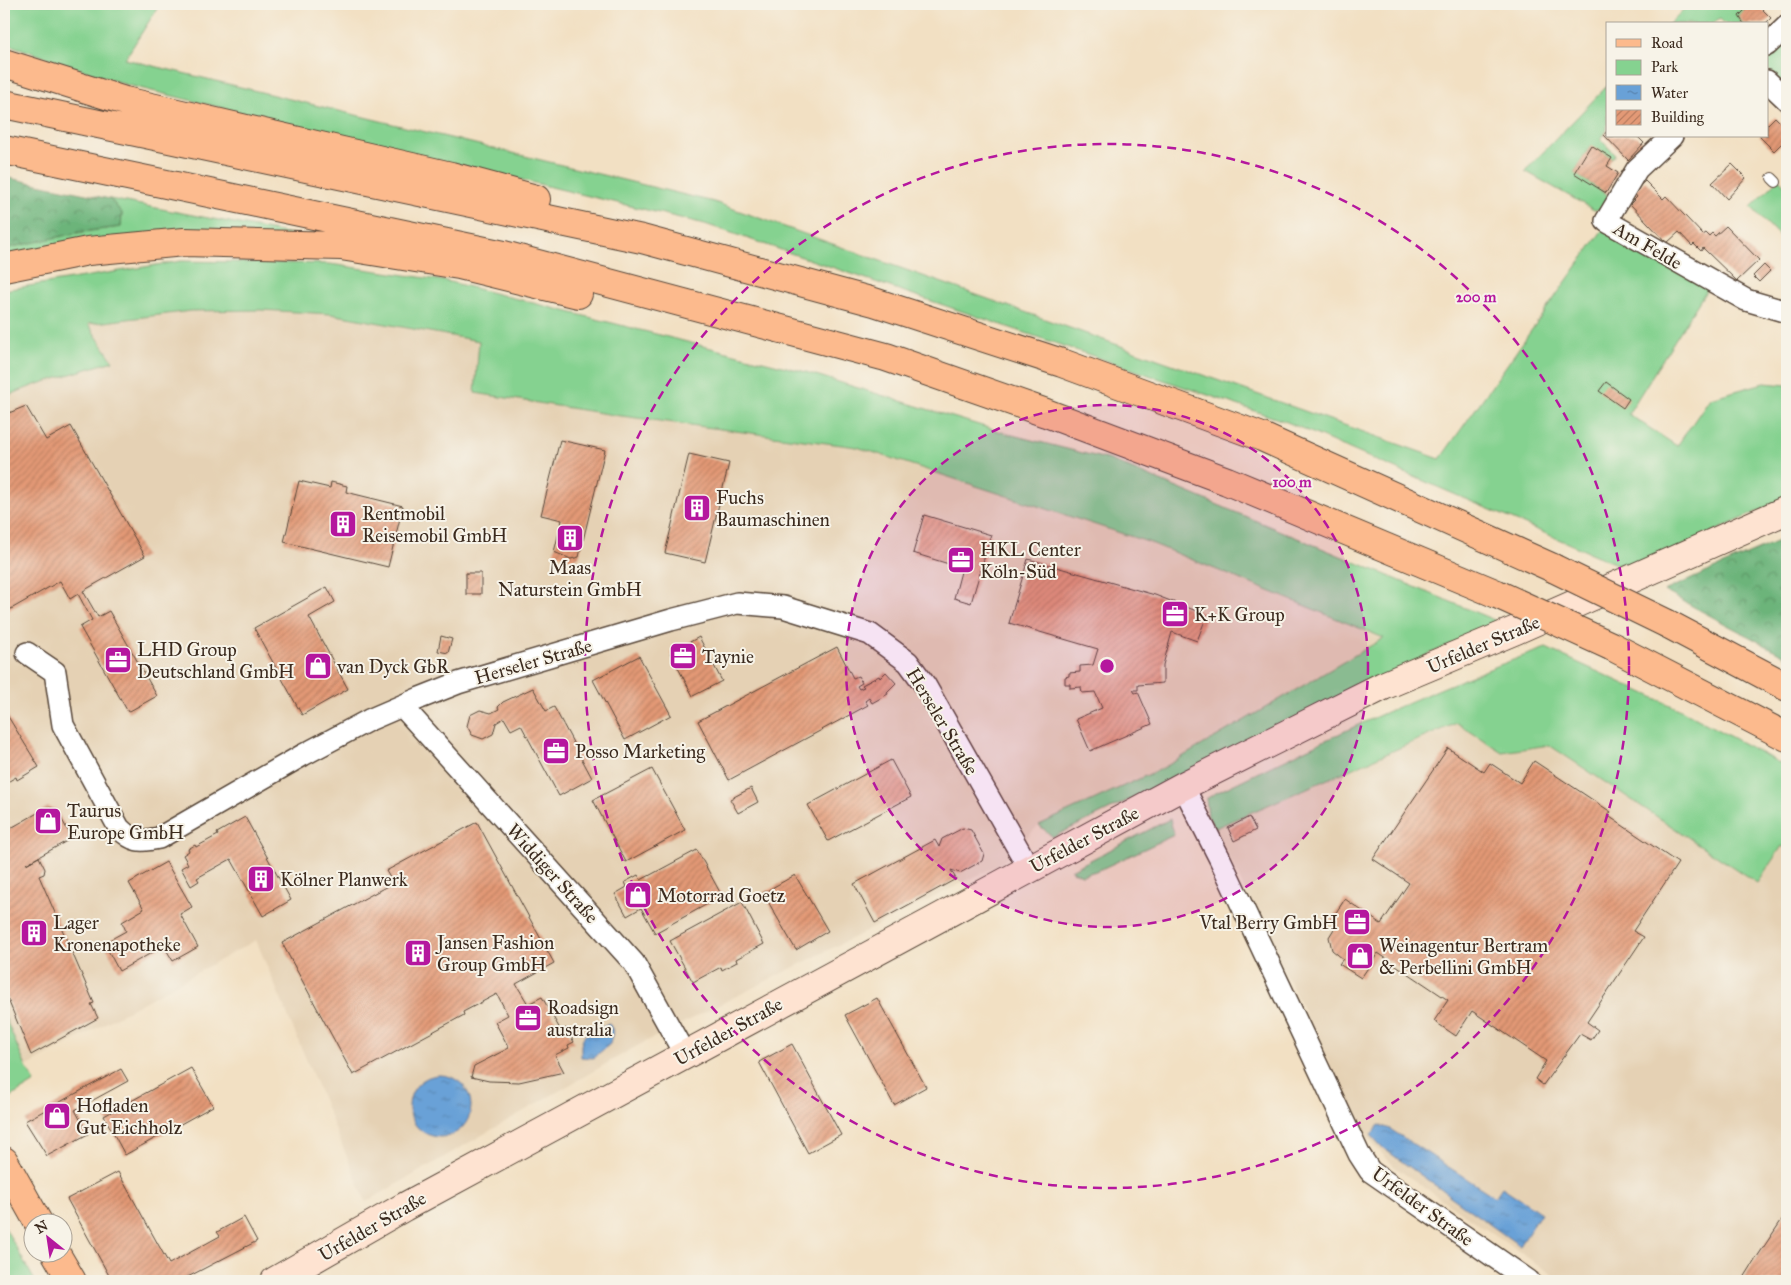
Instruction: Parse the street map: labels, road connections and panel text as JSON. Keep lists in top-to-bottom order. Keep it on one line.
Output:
{"streets":{"main road":["Urfelder Straße"],"street":["Am Felde","Herseler Straße","Widdiger Straße"]},"crossings":[["Urfelder Straße","Herseler Straße"],["Urfelder Straße","Widdiger Straße"],["Herseler Straße","Widdiger Straße"]],"places":{"building":["Fuchs Baumaschinen","Rentmobil Reisemobil GmbH","Maas Naturstein GmbH","Kölner Planwerk","Lager Kronenapotheke","Jansen Fashion Group GmbH"],"office":["HKL Center Köln-Süd","K+K Group","Taynie","LHD Group Deutschland GmbH","Posso Marketing","Vtal Berry GmbH","Roadsign australia"],"shop":["van Dyck GbR","Taurus Europe GmbH","Motorrad Goetz","Weinagentur Bertram & Perbellini GmbH","Hofladen Gut Eichholz"]},"legend":["Road","Park","Water","Building"],"north":"top left","rings":["200 m","100 m"]}
